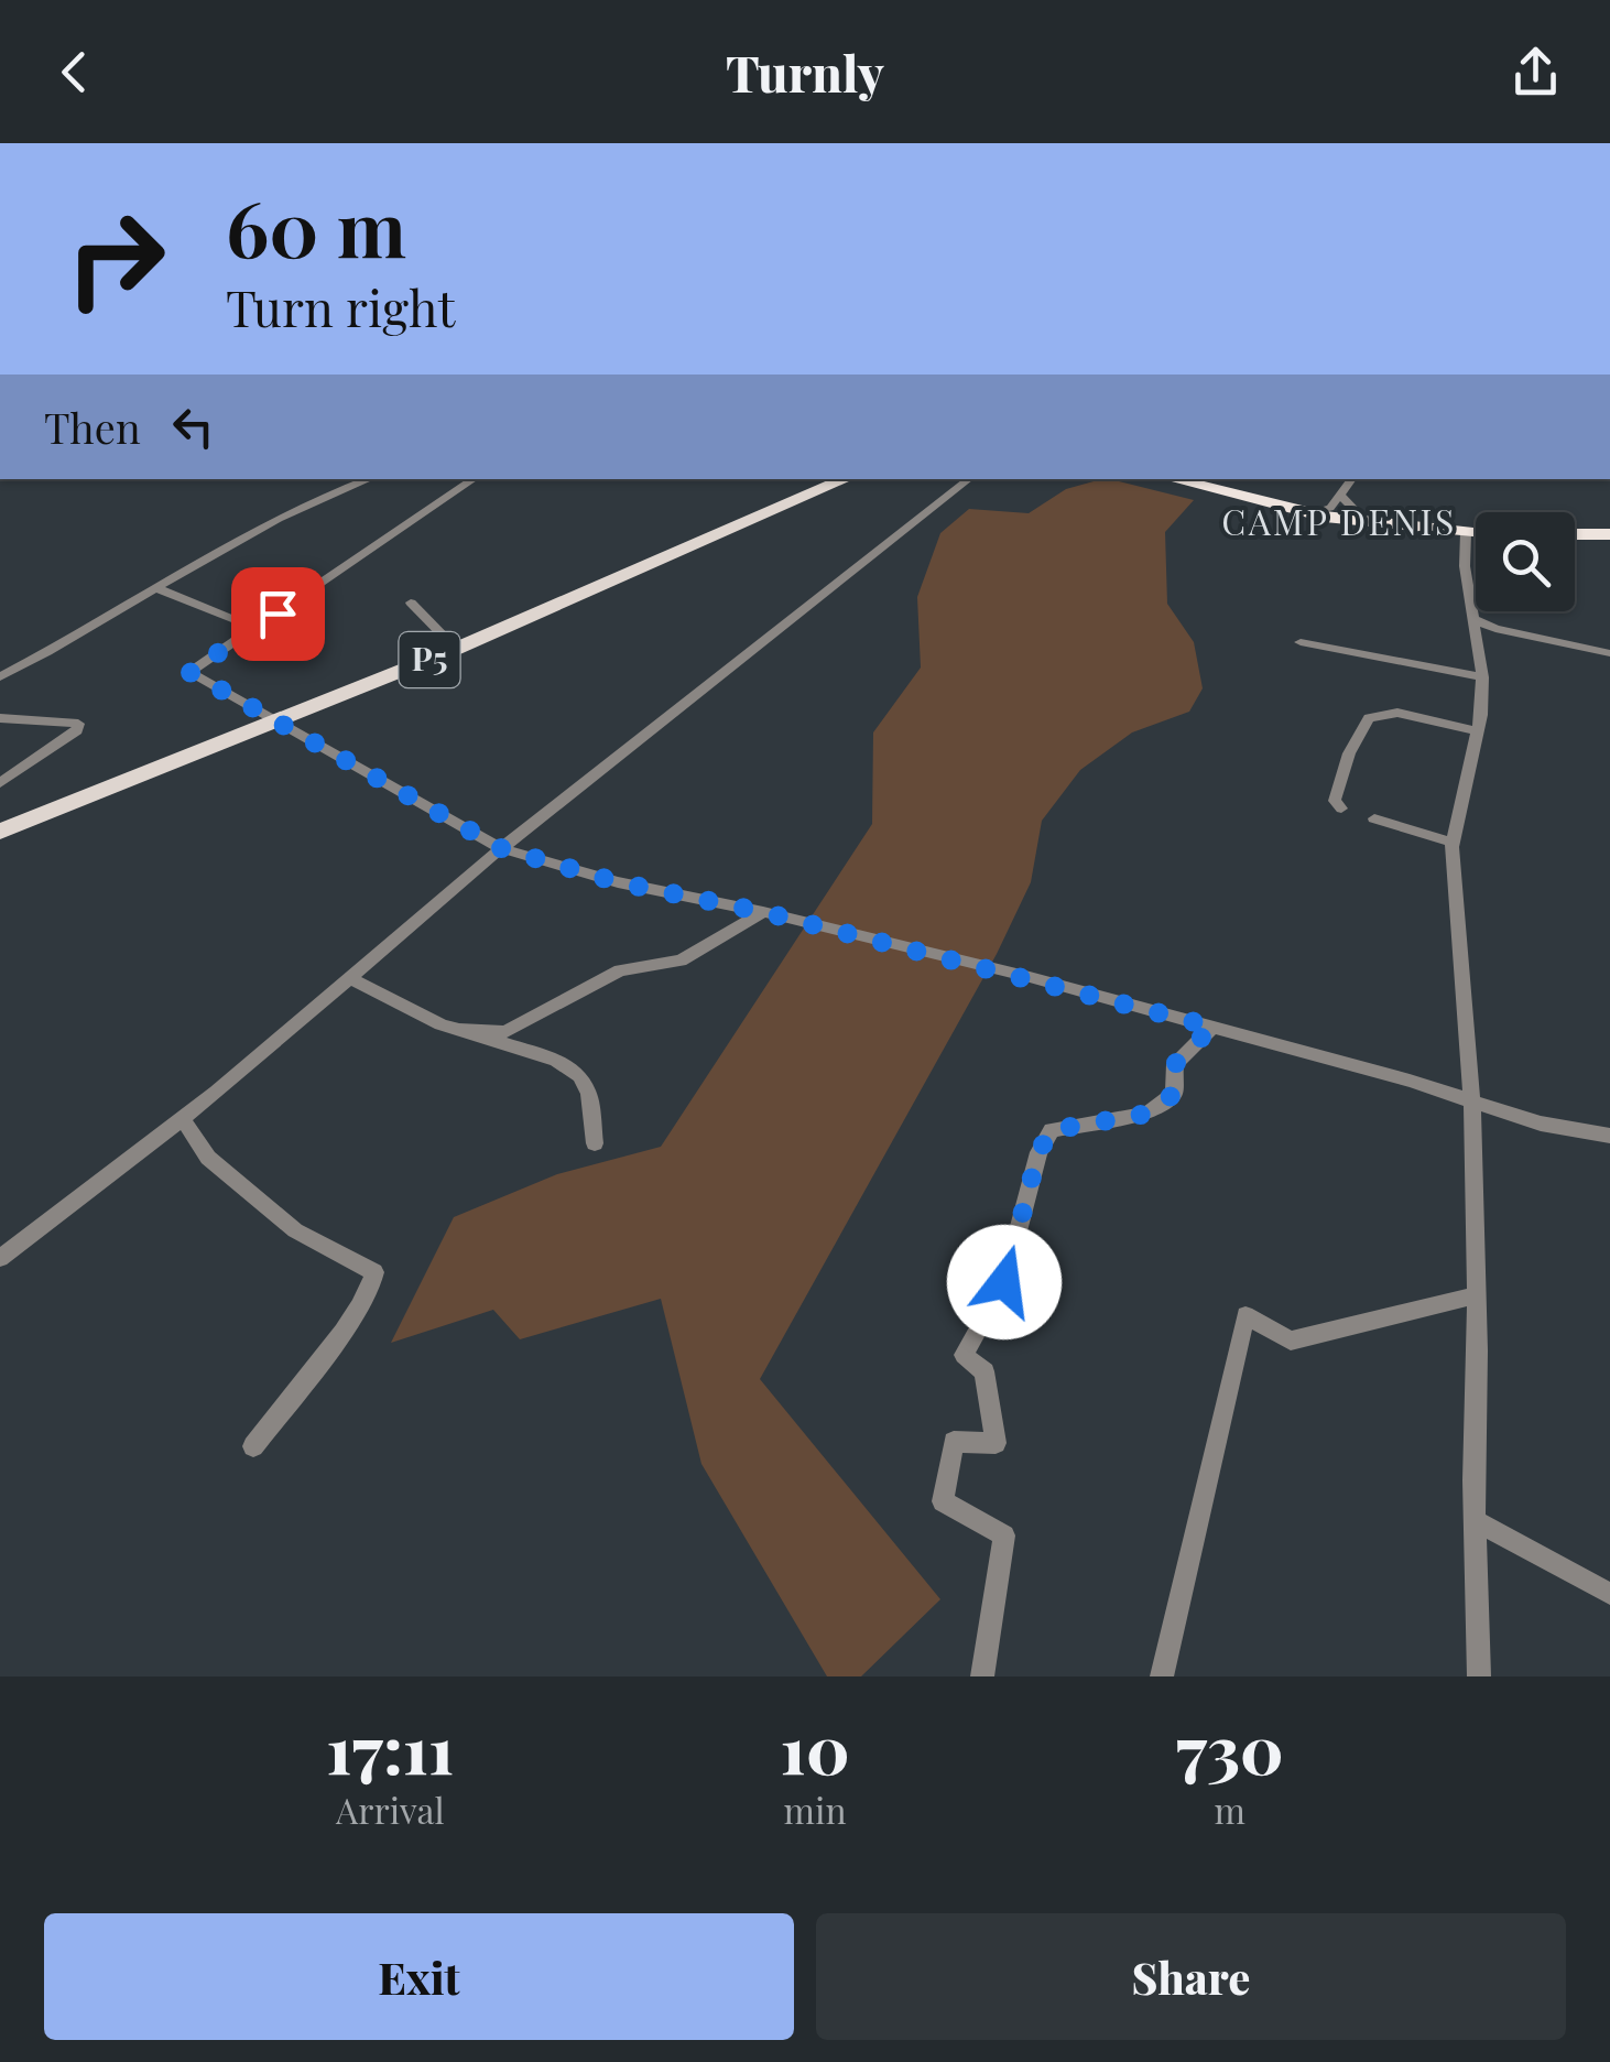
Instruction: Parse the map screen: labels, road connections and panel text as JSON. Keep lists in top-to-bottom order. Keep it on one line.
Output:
{"streets":{"main road":["P5"]},"districts":["CAMP DENIS"],"page":{"header":"Turnly","turn":["60 m","Turn right"],"then":"Then","eta":["17:11","Arrival","10","min","730","m"],"buttons":["Exit","Share"]}}
